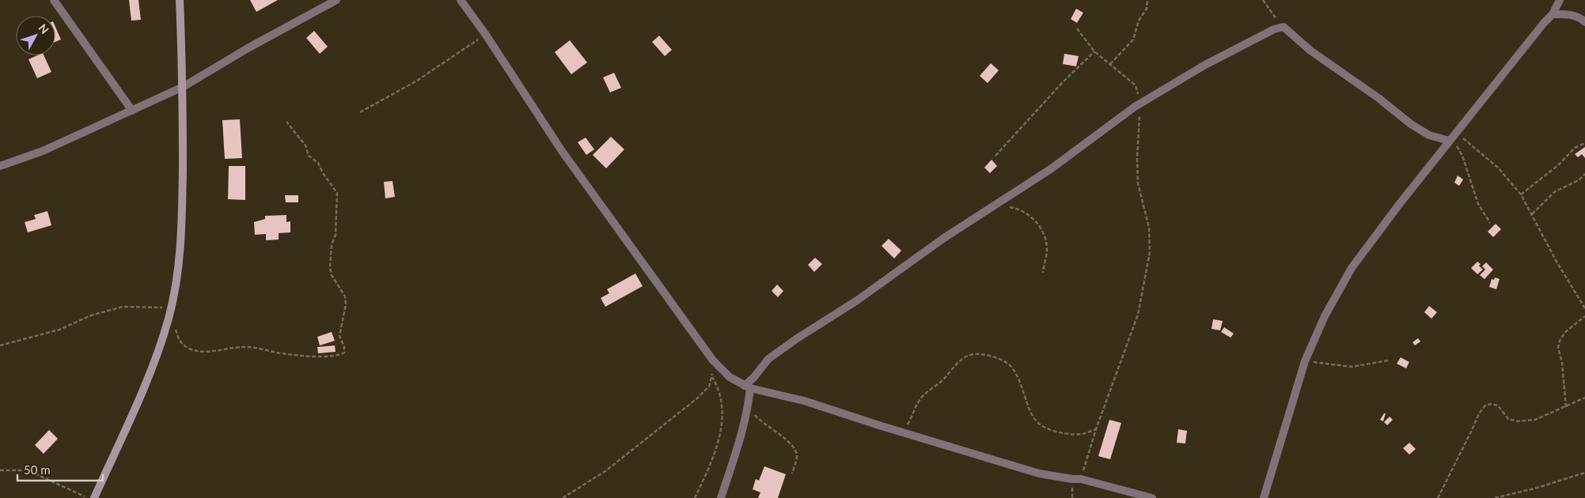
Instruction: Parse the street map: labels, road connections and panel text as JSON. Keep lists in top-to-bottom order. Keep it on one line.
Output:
{"scale_bar":"50 m","north":"top right"}
